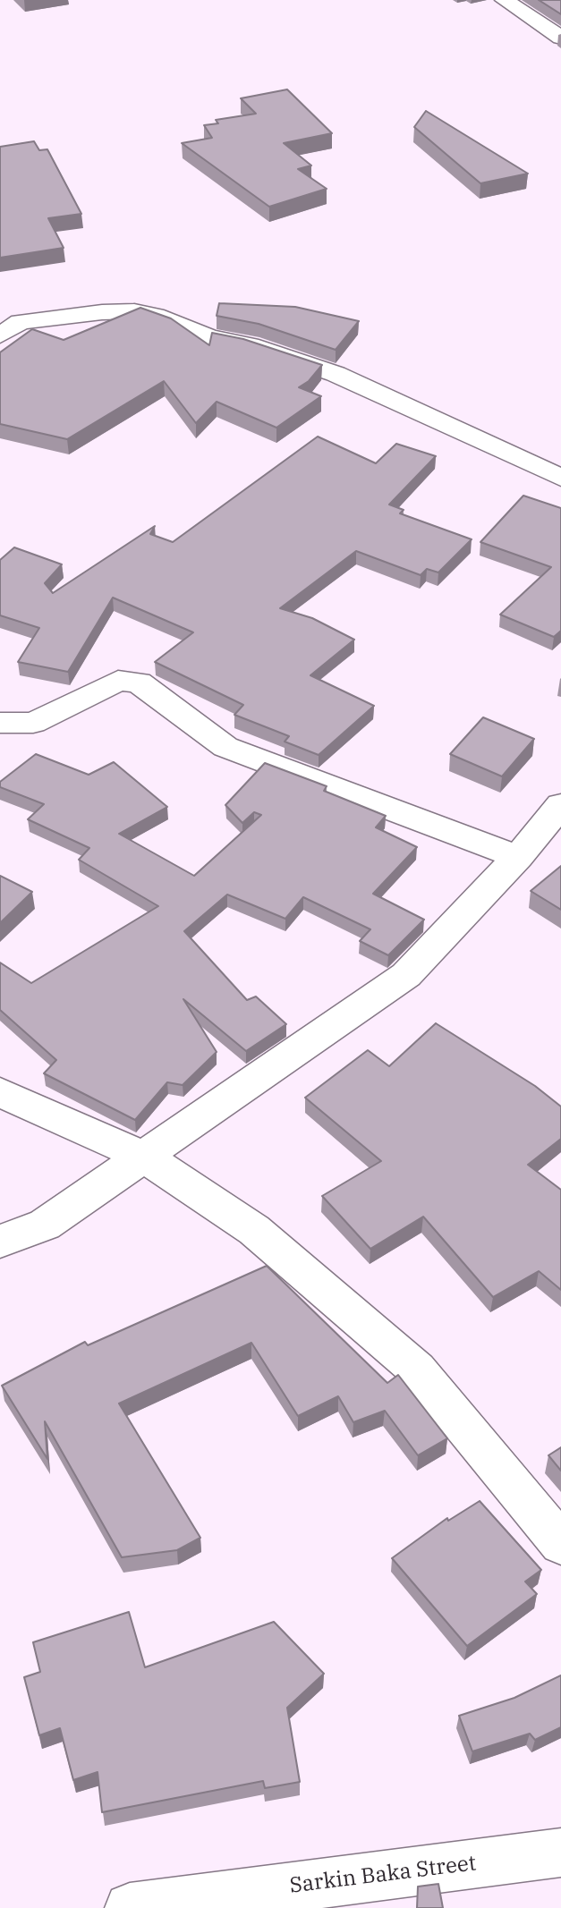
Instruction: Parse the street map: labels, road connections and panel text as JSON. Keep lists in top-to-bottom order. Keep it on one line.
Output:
{"streets":{"street":["Sarkin Baka Street"]}}
